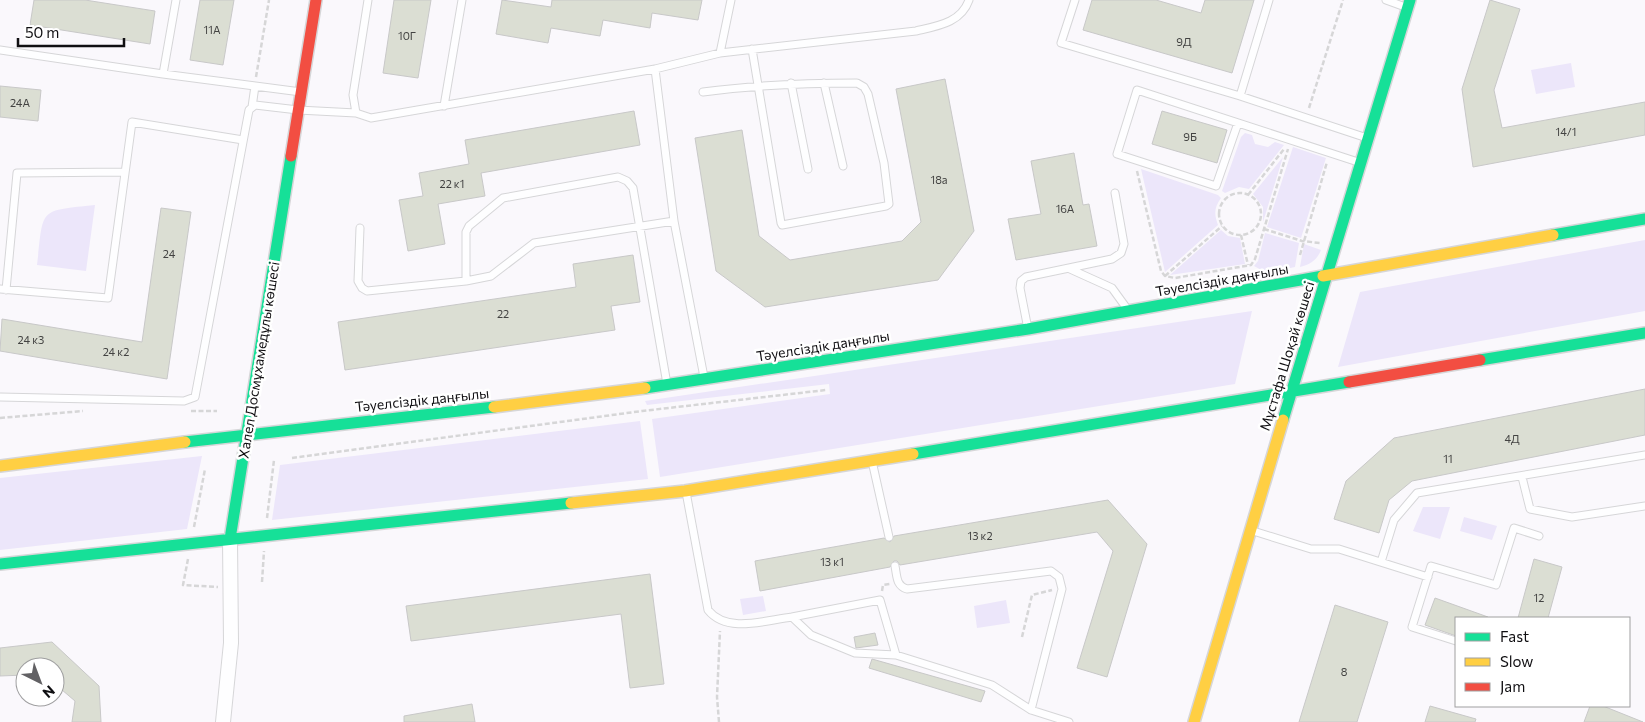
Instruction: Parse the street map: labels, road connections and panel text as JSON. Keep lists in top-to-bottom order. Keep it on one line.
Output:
{"streets":{"street":["Тәуелсіздік даңғылы","Мұстафа Шоқай көшесі","Халел Досмұхамедұлы көшесі"]},"crossings":[["Тәуелсіздік даңғылы","Мұстафа Шоқай көшесі"],["Тәуелсіздік даңғылы","Халел Досмұхамедұлы көшесі"]],"house_numbers":["11А","10Г","9Д","24А","14/1","9Б","18а","22 к1","16А","24","22","24 к3","24 к2","4Д","11","13 к2","13 к1","12","8"],"legend":["Fast","Slow","Jam"],"scale_bar":"50 m","north":"bottom right"}
